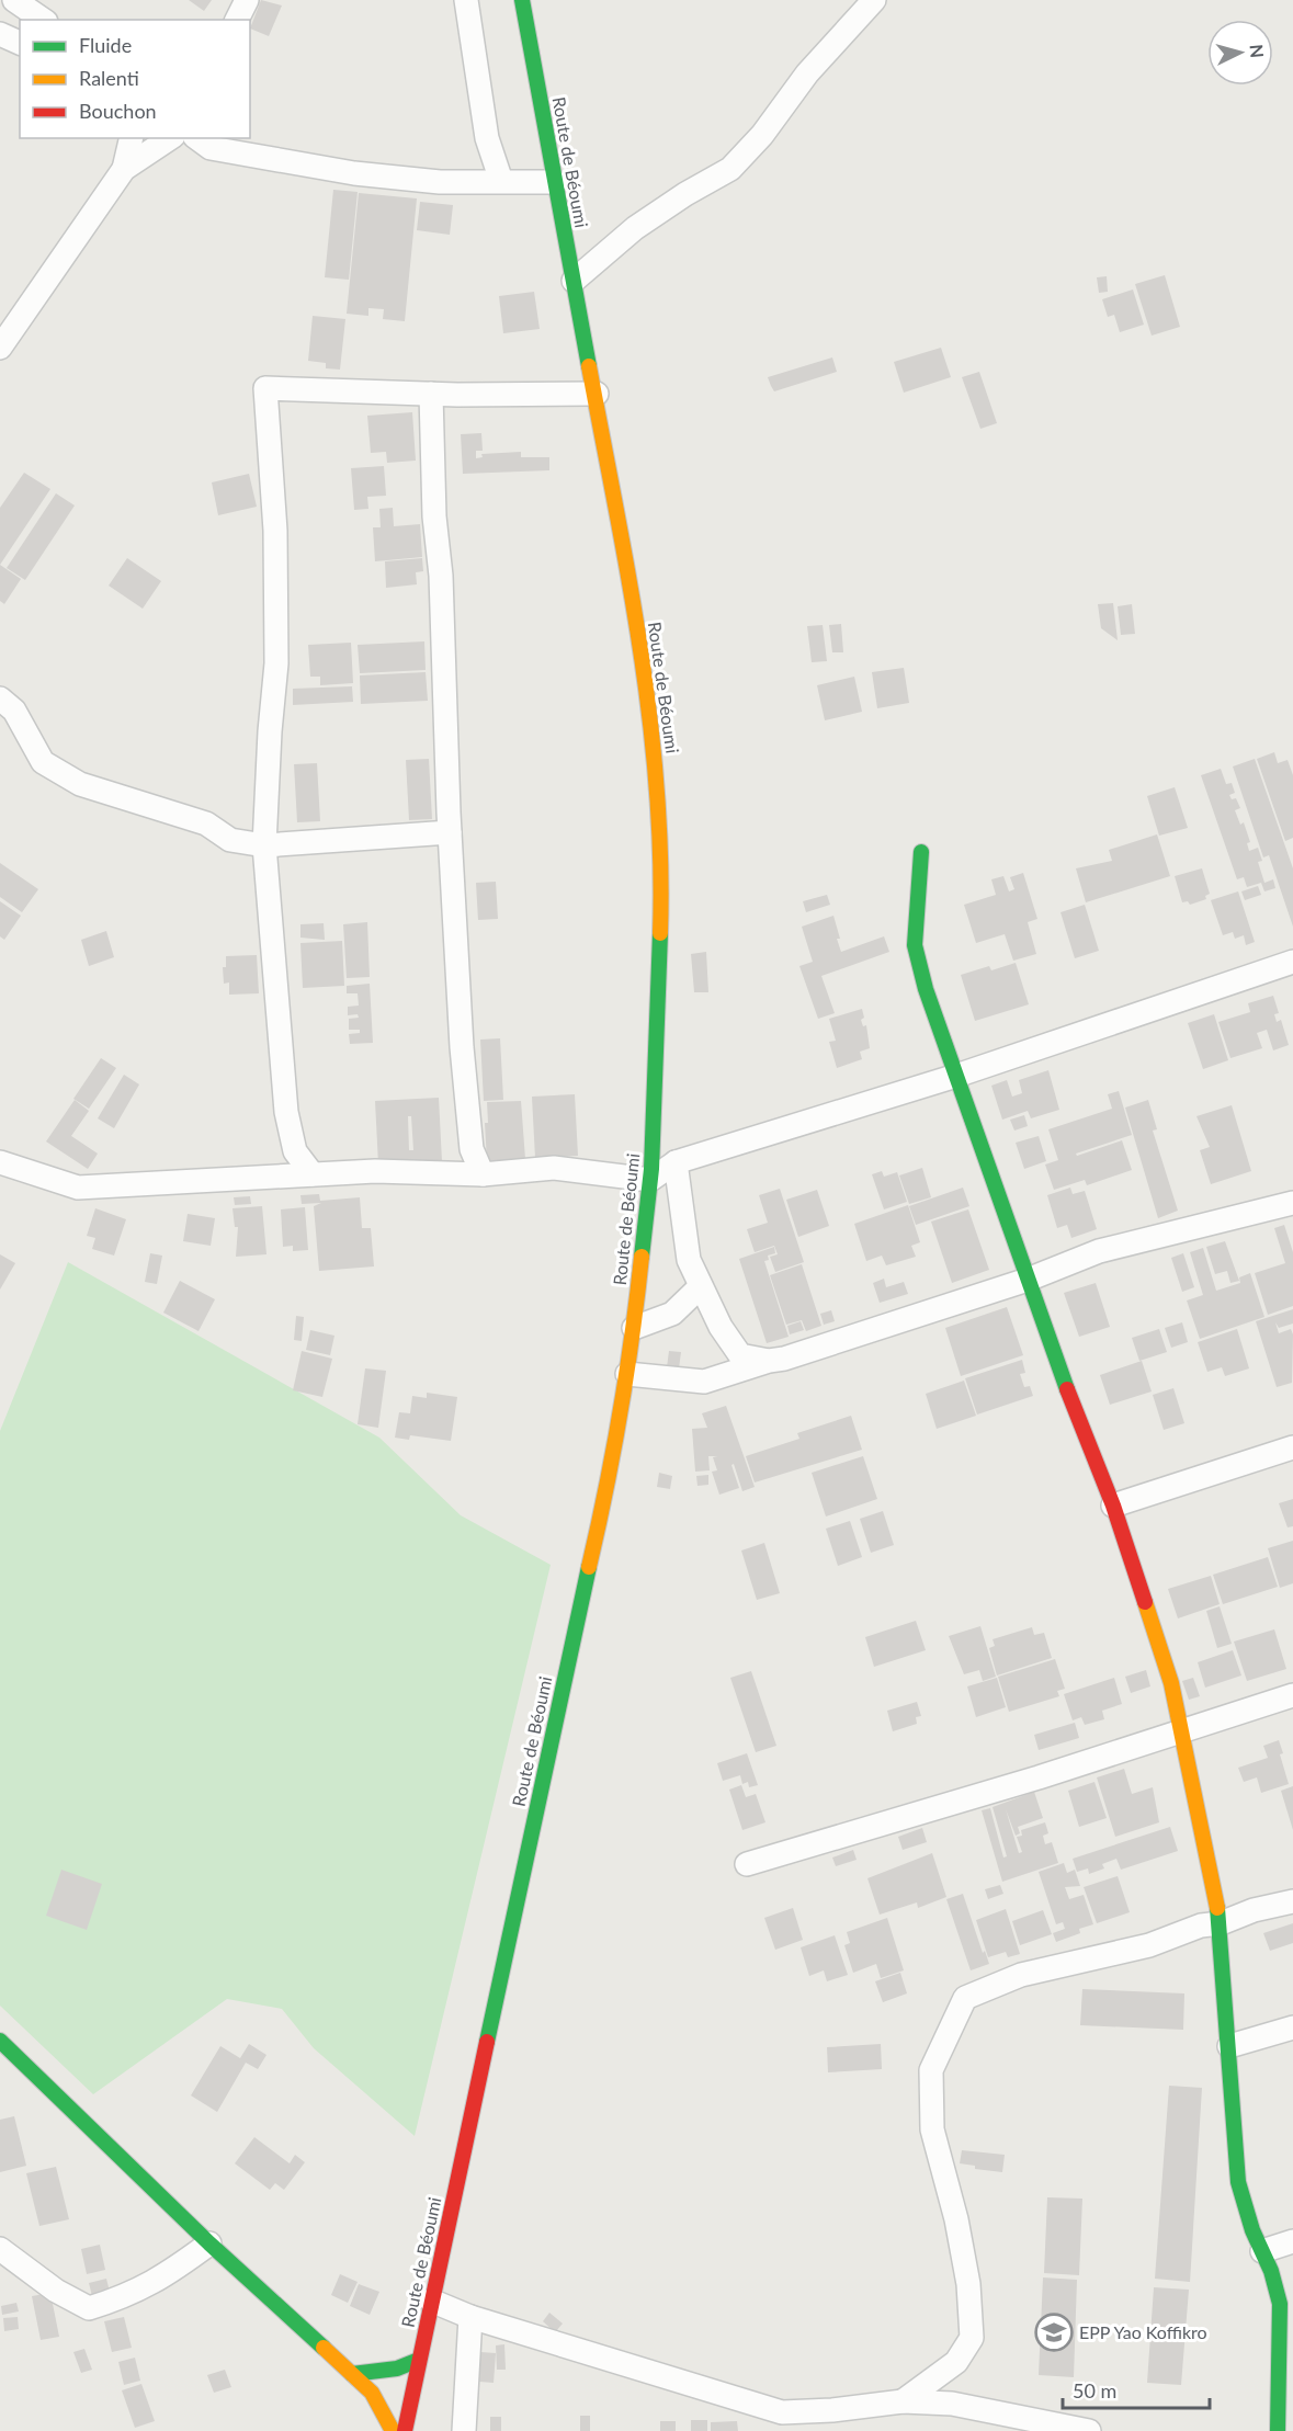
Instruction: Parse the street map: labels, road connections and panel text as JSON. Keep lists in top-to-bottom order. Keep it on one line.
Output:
{"streets":{"main road":["Route de Béoumi"]},"places":{"school or university":["EPP Yao Koffikro"]},"legend":["Fluide","Ralenti","Bouchon"],"scale_bar":"50 m","north":"right"}
